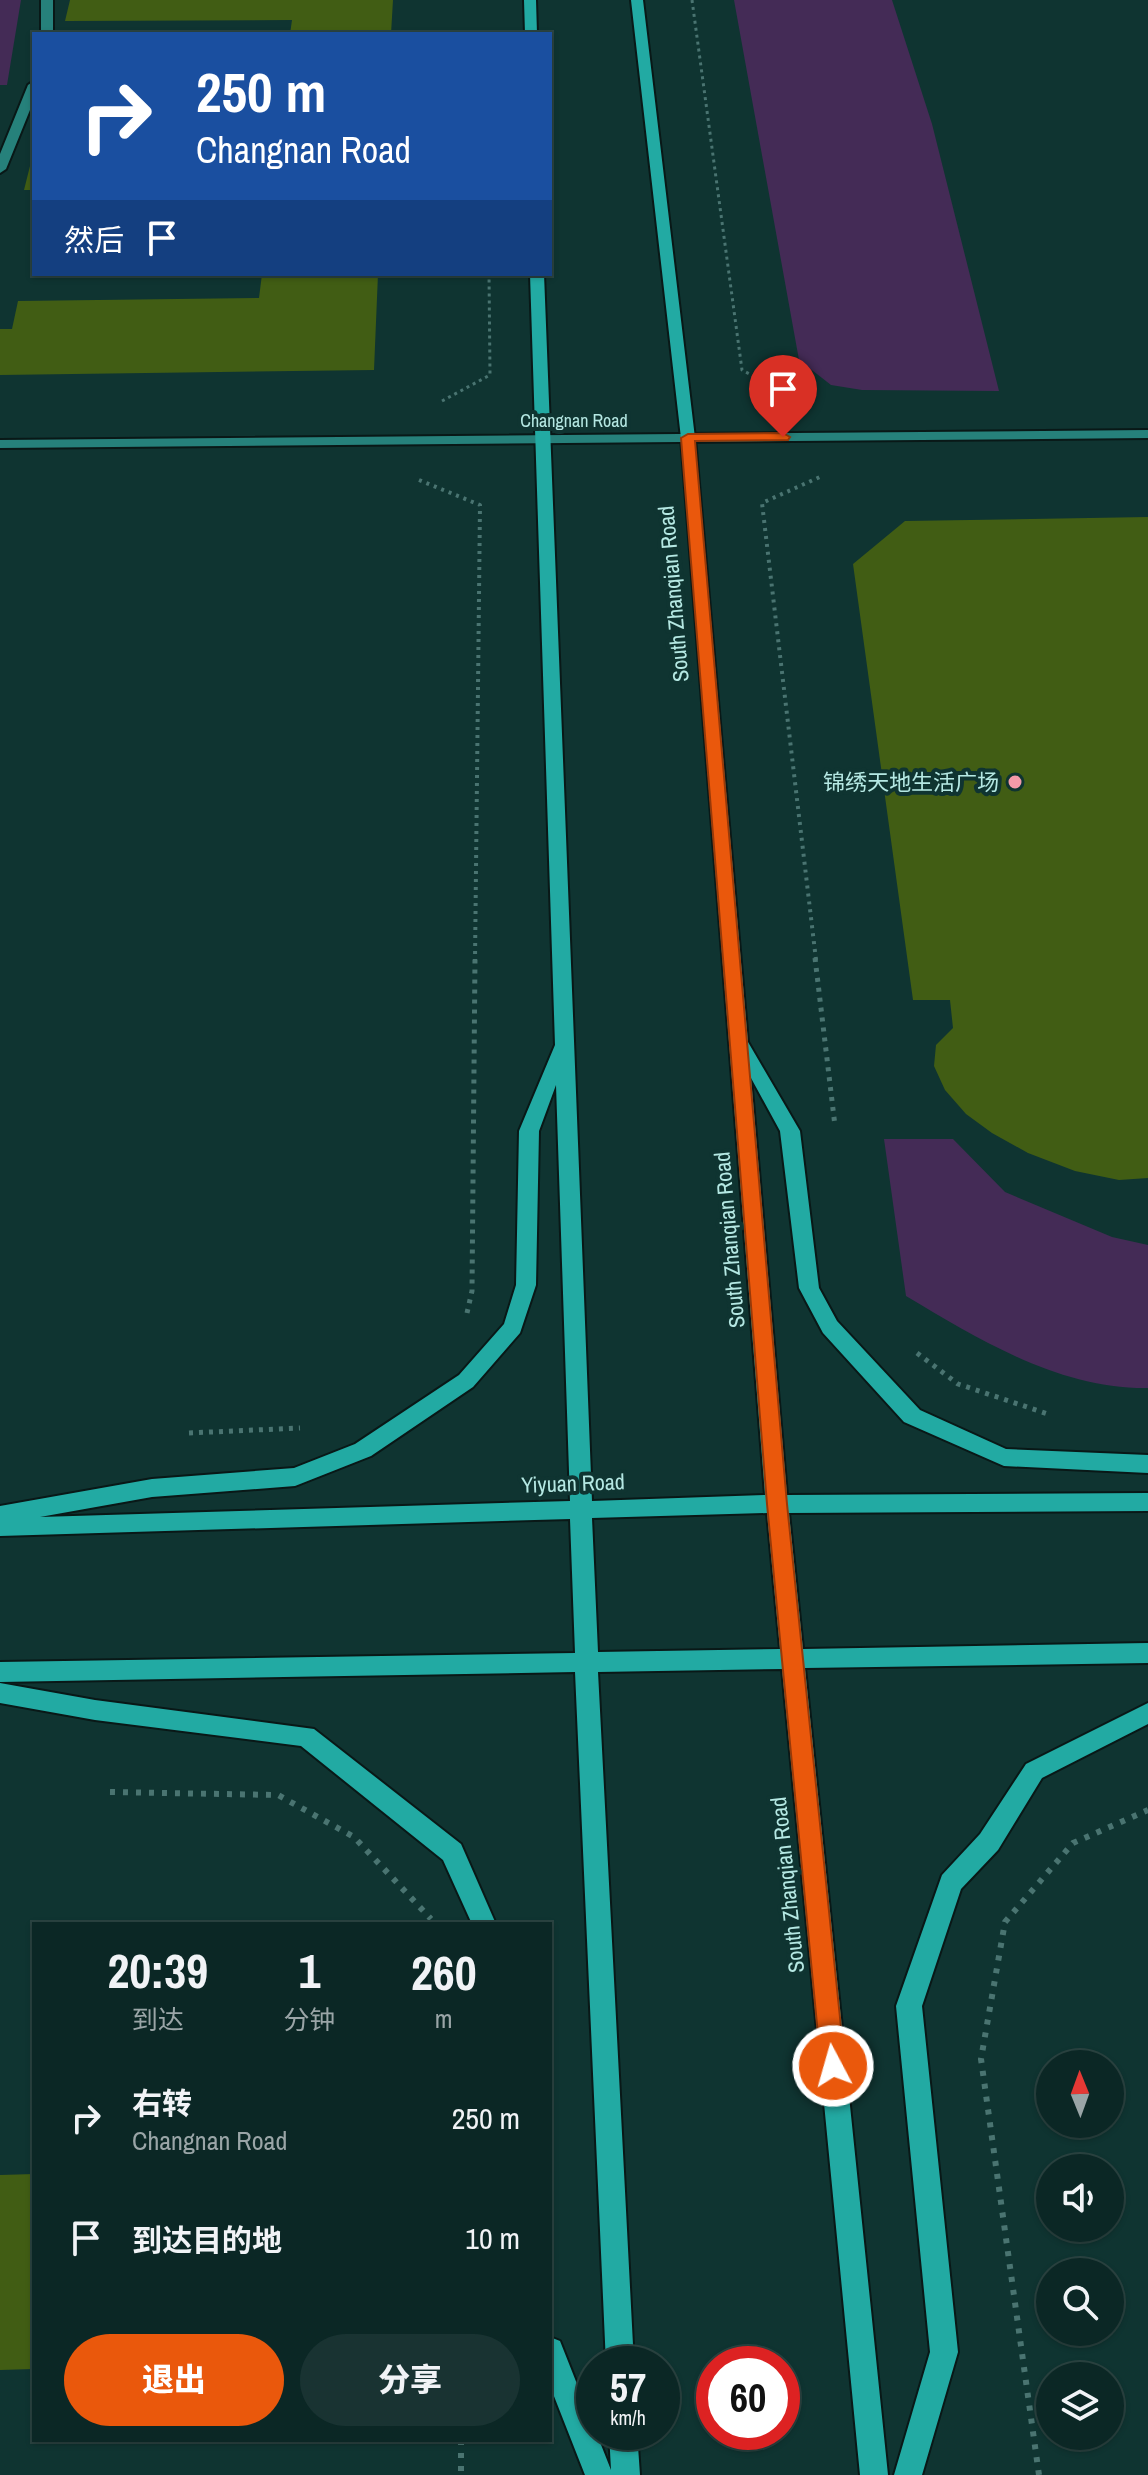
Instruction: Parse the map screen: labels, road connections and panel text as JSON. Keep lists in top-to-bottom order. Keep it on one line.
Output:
{"streets":{"main road":["South Zhanqian Road","Yiyuan Road"],"street":["Changnan Road"]},"crossings":[["Changnan Road","South Zhanqian Road"],["South Zhanqian Road","Yiyuan Road"]],"places":["锦绣天地生活广场"],"north":"top","page":{"turn":["250 m","Changnan Road"],"then":"然后","eta":["20:39","到达","1","分钟","260","m"],"list":[{"name":"右转","note":"Changnan Road","value":"250 m"},{"name":"到达目的地","value":"10 m"}],"buttons":["退出","分享"],"speed":"57 km/h","limit":"60"}}
